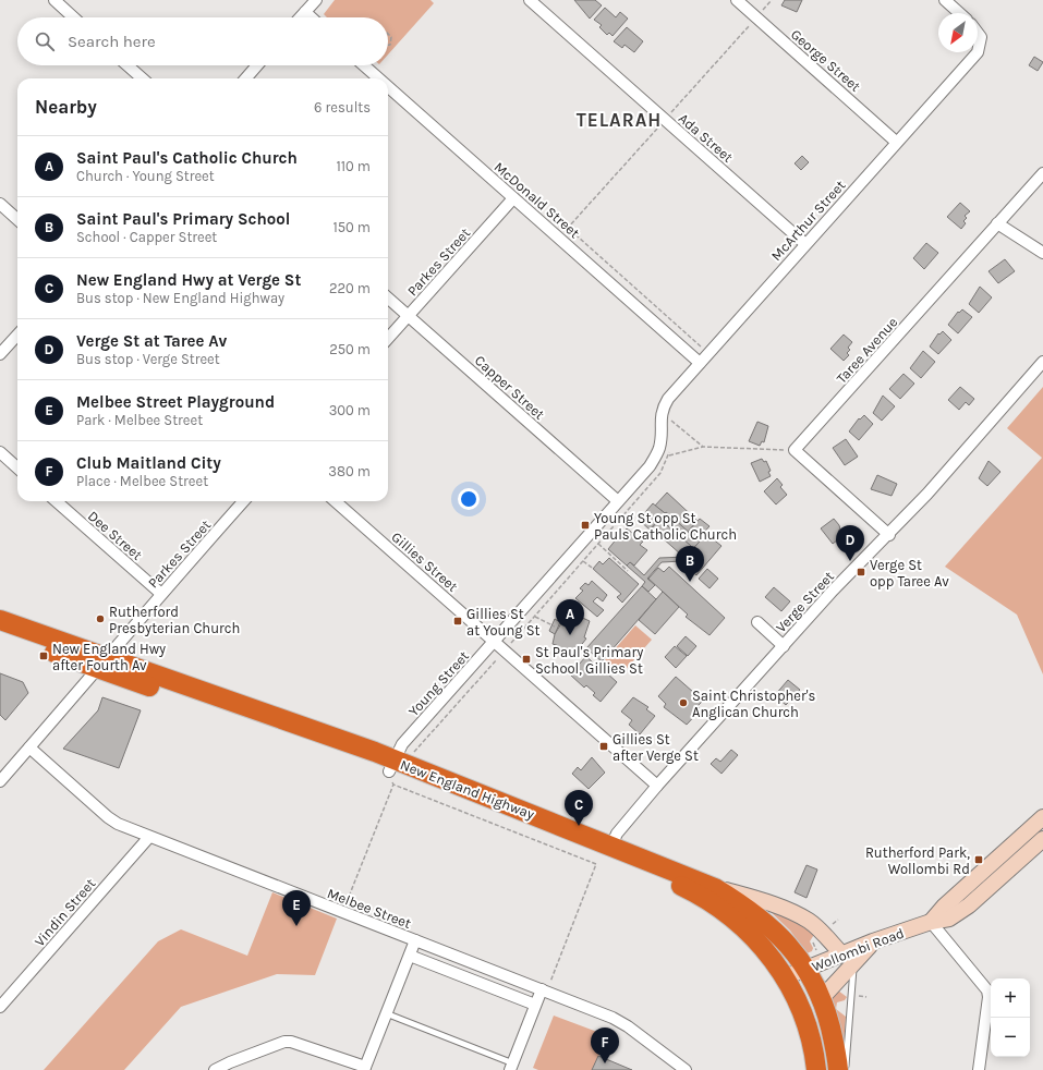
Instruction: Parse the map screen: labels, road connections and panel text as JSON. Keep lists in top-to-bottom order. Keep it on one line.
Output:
{"streets":{"highway":["New England Highway"],"main road":["Wollombi Road"],"street":["George Street","Ada Street","McDonald Street","McArthur Street","Parkes Street","Taree Avenue","Capper Street","Dee Street","Gillies Street","Verge Street","Young Street","Melbee Street","Vindin Street"]},"crossings":[["George Street","McArthur Street"],["Ada Street","McArthur Street"],["McDonald Street","McArthur Street"],["McDonald Street","Parkes Street"],["McArthur Street","Young Street"],["Parkes Street","Capper Street"],["Parkes Street","Dee Street"],["Parkes Street","New England Highway"],["Parkes Street","Melbee Street"],["Capper Street","Young Street"],["Gillies Street","Verge Street"],["Gillies Street","Young Street"],["Verge Street","New England Highway"],["Young Street","New England Highway"],["New England Highway","Wollombi Road"],["Melbee Street","Vindin Street"]],"districts":["TELARAH"],"places":{"transit":["Young St opp St Pauls Catholic Church","Verge St opp Taree Av","Gillies St at Young St","New England Hwy after Fourth Av","St Paul's Primary School, Gillies St","Gillies St after Verge St","Rutherford Park, Wollombi Rd"],"other":["Rutherford Presbyterian Church","Saint Christopher's Anglican Church"]},"north":"bottom left","page":{"search":"Search here","heading":["Nearby","6 results"],"list":[{"mark":"A","name":"Saint Paul's Catholic Church","note":"Church · Young Street","value":"110 m"},{"mark":"B","name":"Saint Paul's Primary School","note":"School · Capper Street","value":"150 m"},{"mark":"C","name":"New England Hwy at Verge St","note":"Bus stop · New England Highway","value":"220 m"},{"mark":"D","name":"Verge St at Taree Av","note":"Bus stop · Verge Street","value":"250 m"},{"mark":"E","name":"Melbee Street Playground","note":"Park · Melbee Street","value":"300 m"},{"mark":"F","name":"Club Maitland City","note":"Place · Melbee Street","value":"380 m"}],"pins":["D","B","A","C","E","F"],"map_buttons":["+","−"]}}
